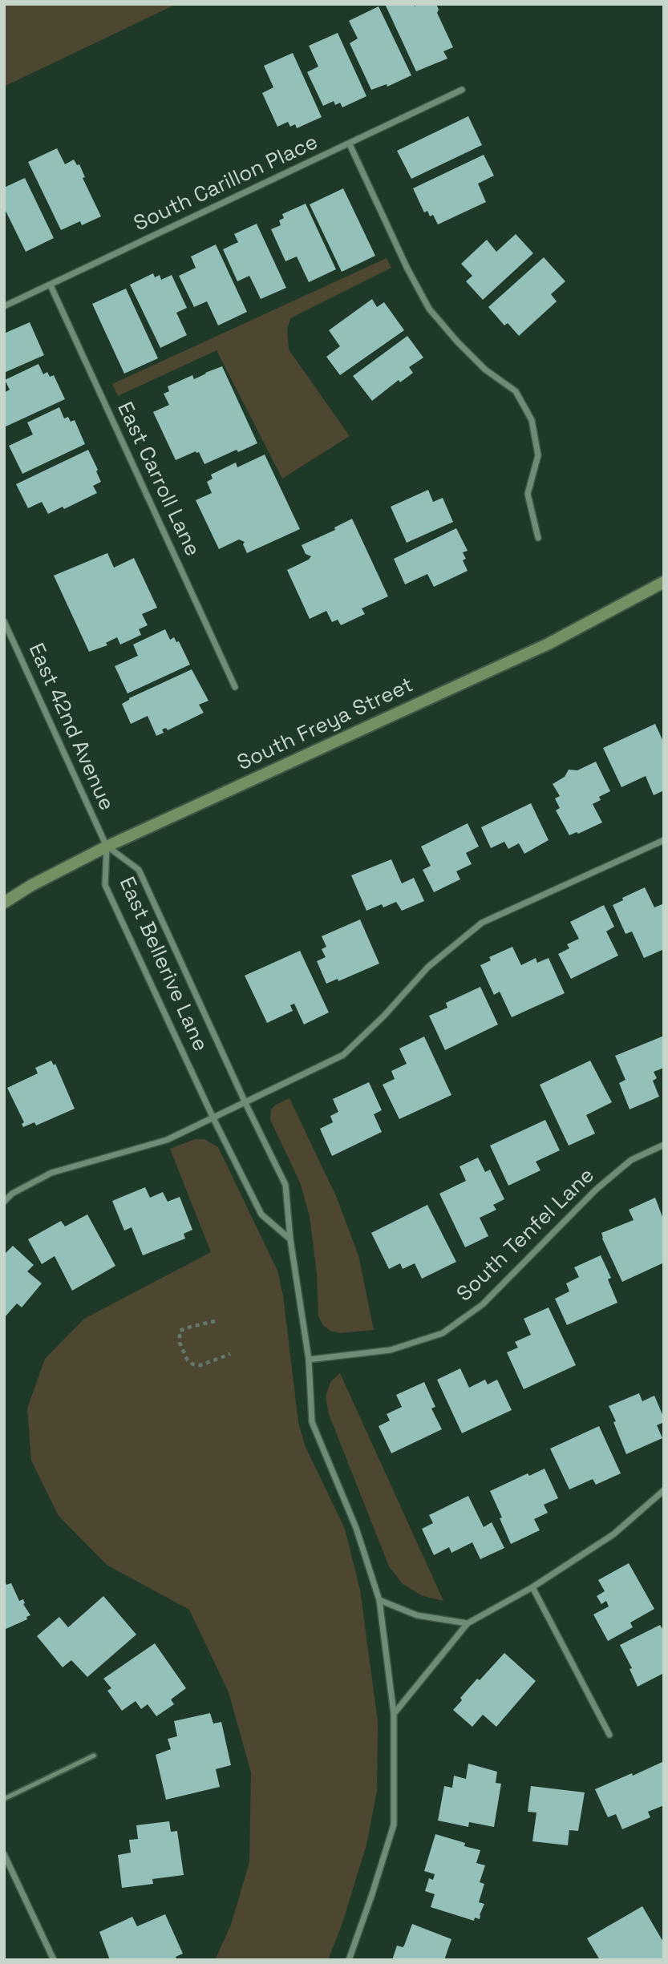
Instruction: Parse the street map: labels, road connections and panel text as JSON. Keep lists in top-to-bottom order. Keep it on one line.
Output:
{"streets":{"main road":["South Freya Street"],"street":["South Carillon Place","East Carroll Lane","East 42nd Avenue","East Bellerive Lane","South Tenfel Lane"]},"crossings":[["South Carillon Place","East Carroll Lane"],["South Freya Street","East 42nd Avenue"],["South Freya Street","East Bellerive Lane"],["East 42nd Avenue","East Bellerive Lane"],["East Bellerive Lane","South Tenfel Lane"]]}
